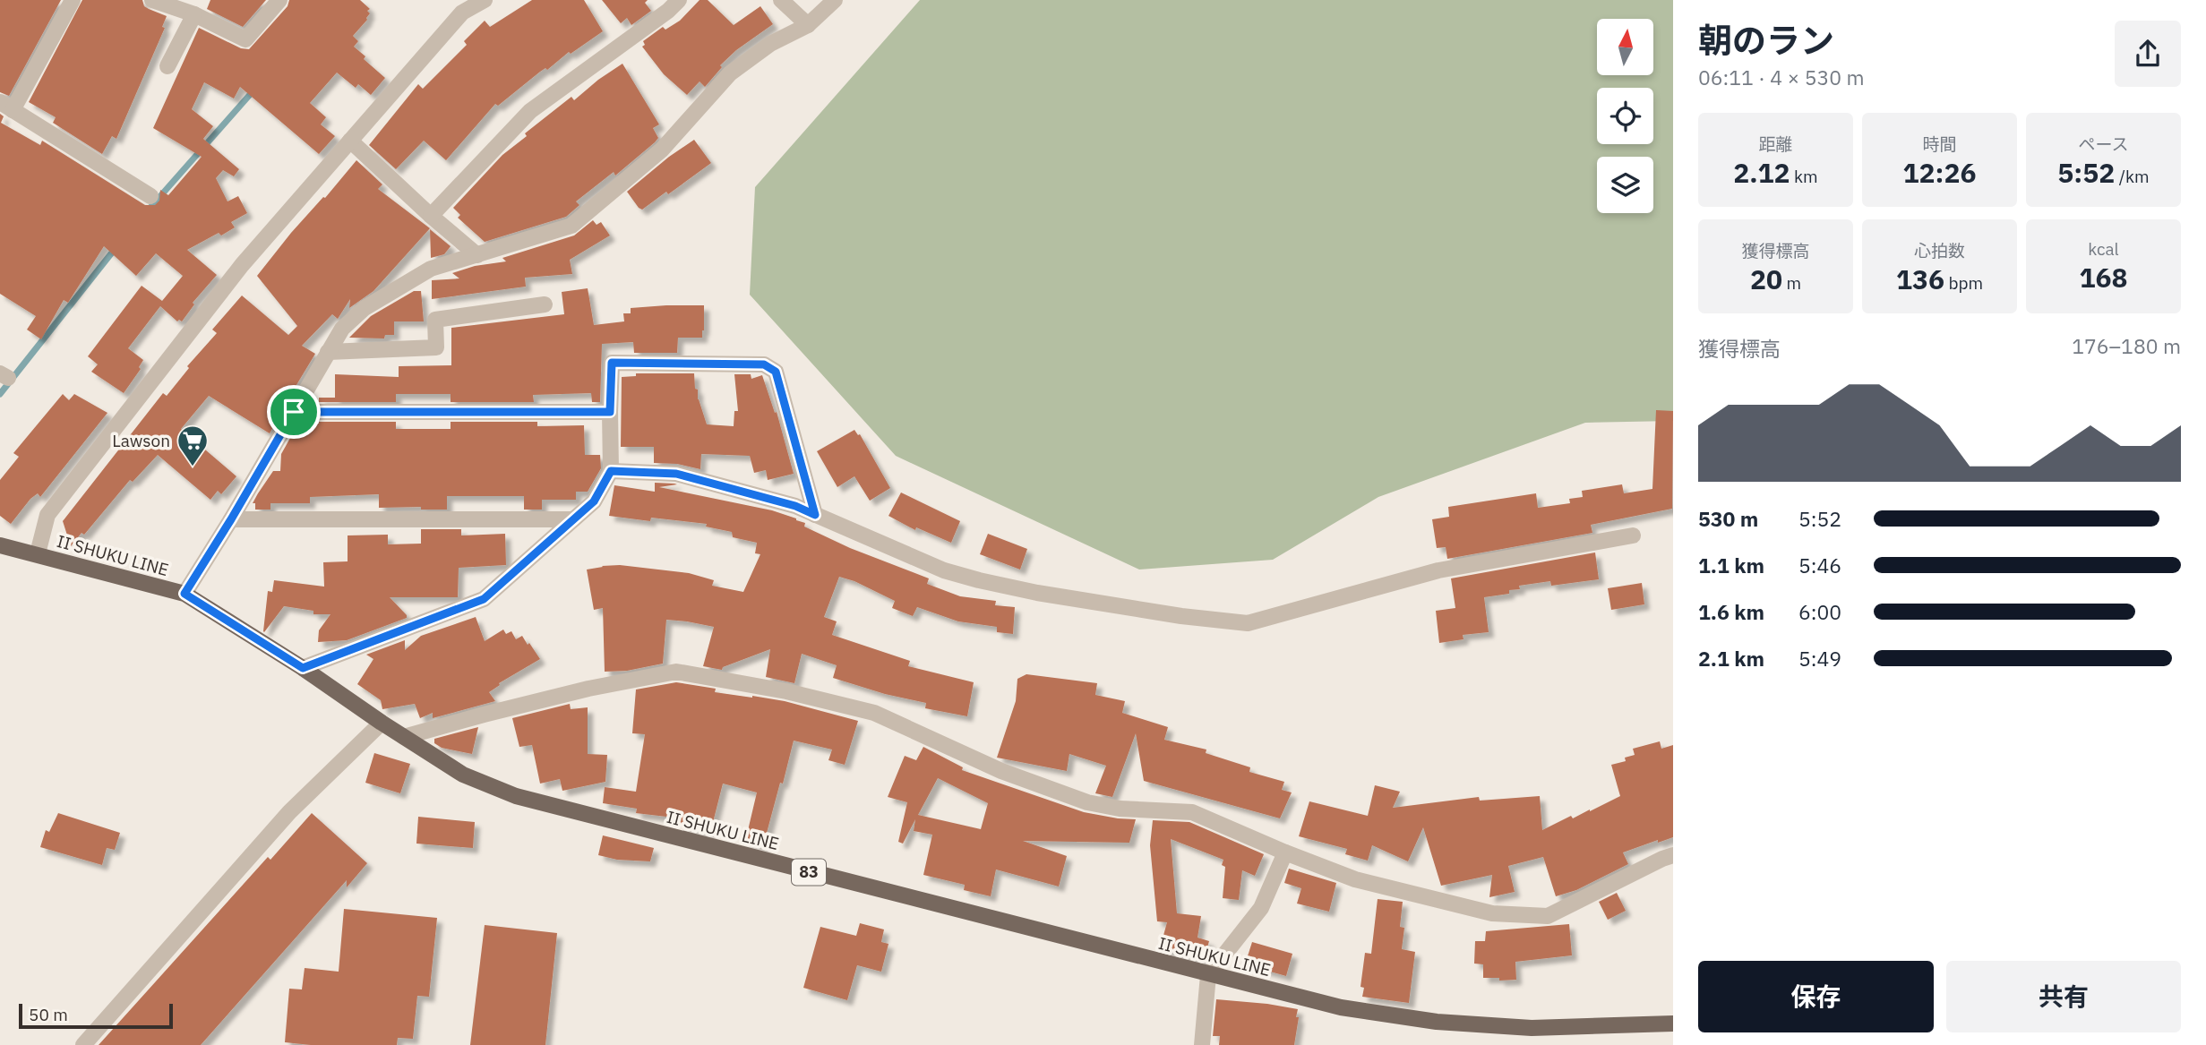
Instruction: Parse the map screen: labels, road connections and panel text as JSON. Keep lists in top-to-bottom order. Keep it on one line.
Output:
{"streets":{"main road":["II SHUKU LINE","83"]},"places":{"supermarket":["Lawson"]},"scale_bar":"50 m","north":"top","page":{"heading":["朝のラン","06:11 · 4 × 530 m"],"stats":[["距離","2.12 km"],["時間","12:26"],["ペース","5:52 /km"],["獲得標高","20 m"],["心拍数","136 bpm"],["kcal","168"]],"chart":["獲得標高","176–180 m"],"list":[{"name":"530 m","note":"5:52"},{"name":"1.1 km","note":"5:46"},{"name":"1.6 km","note":"6:00"},{"name":"2.1 km","note":"5:49"}],"buttons":["保存","共有"],"scale":"50 m"}}
